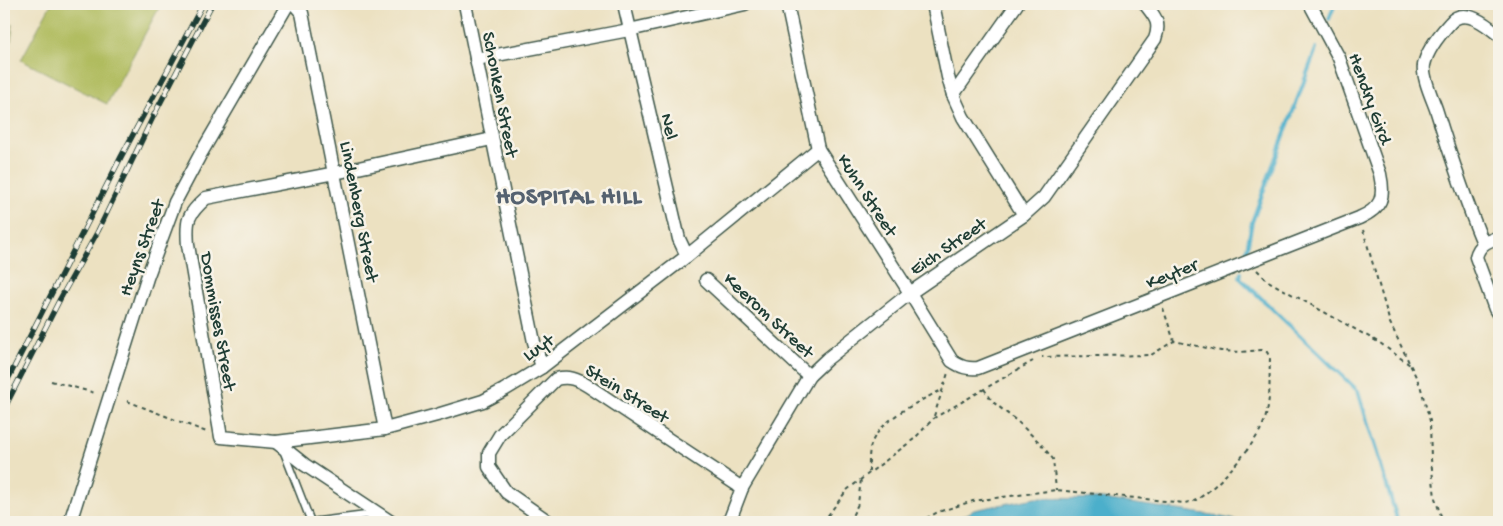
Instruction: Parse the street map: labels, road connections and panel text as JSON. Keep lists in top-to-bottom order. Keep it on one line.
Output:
{"streets":{"street":["Schonken Street","Hendry Gird","Nel","Kuhn Street","Lindenberg Street","Eich Street","Heyns Street","Keyter","Keerom Street","Dommisses Street","Luyt","Stein Street"]},"crossings":[["Schonken Street","Luyt"],["Hendry Gird","Keyter"],["Nel","Luyt"],["Kuhn Street","Eich Street"],["Kuhn Street","Keyter"],["Kuhn Street","Luyt"],["Lindenberg Street","Dommisses Street"],["Lindenberg Street","Luyt"],["Eich Street","Keerom Street"],["Eich Street","Stein Street"],["Dommisses Street","Luyt"]],"districts":["HOSPITAL HILL"]}
